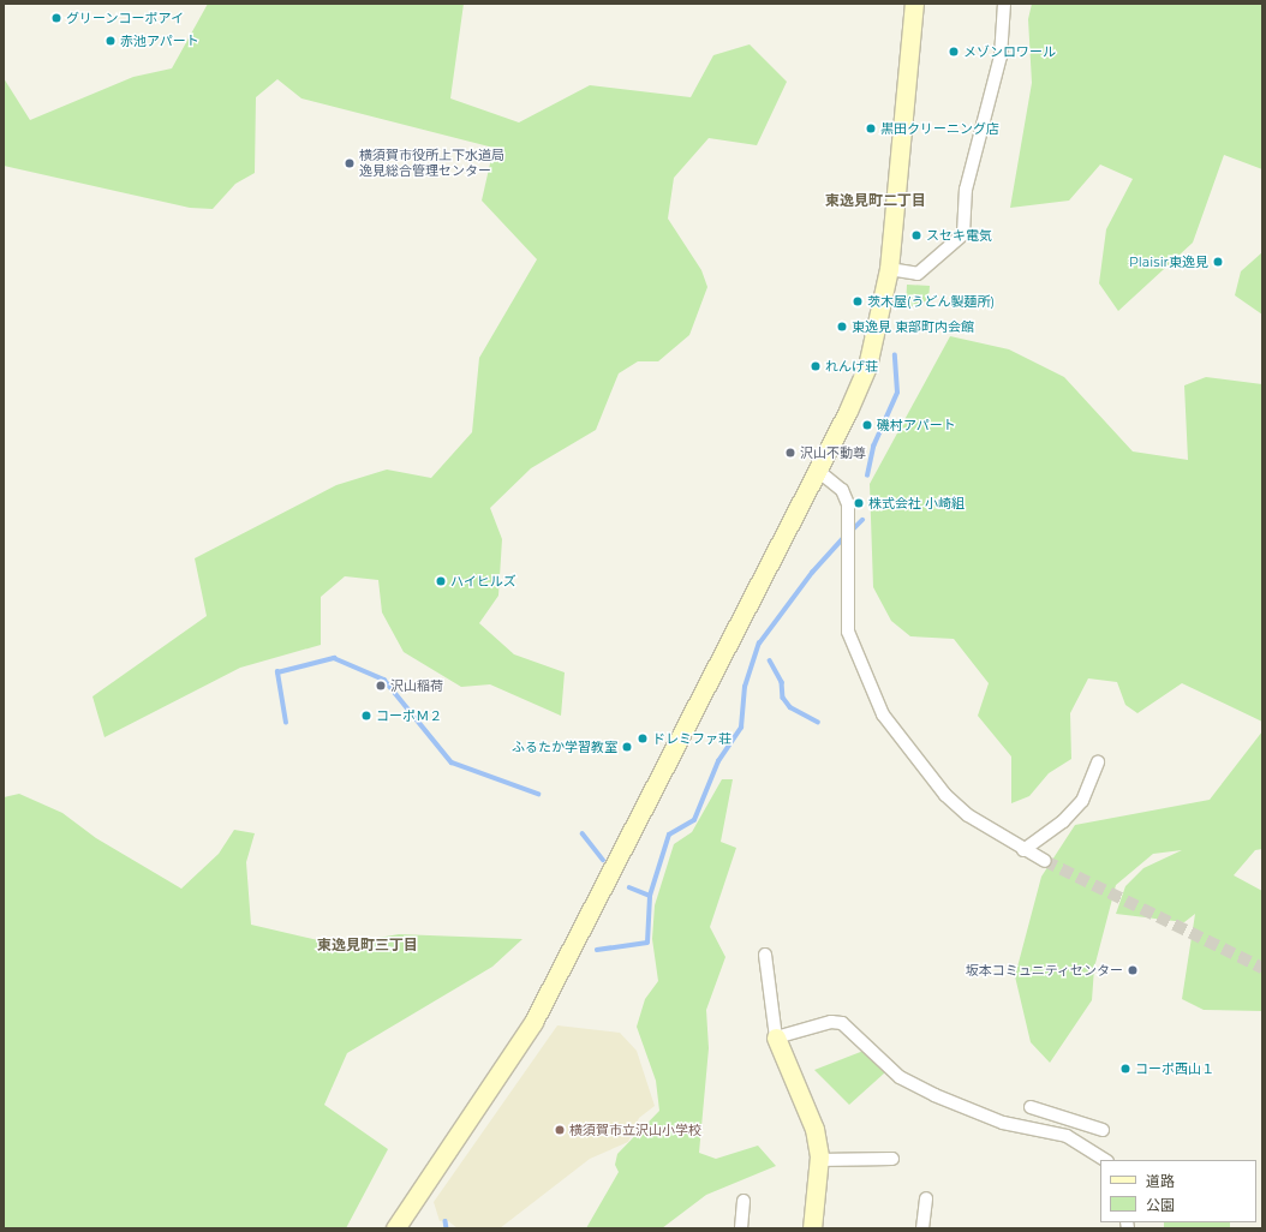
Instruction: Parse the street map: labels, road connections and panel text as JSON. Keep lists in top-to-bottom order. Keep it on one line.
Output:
{"districts":["東逸見町二丁目","東逸見町三丁目"],"places":["グリーンコーポアイ","赤池アパート","メゾンロワール","黒田クリーニング店","横須賀市役所上下水道局 逸見総合管理センター","スセキ電気","Plaisir東逸見","茨木屋(うどん製麺所)","東逸見 東部町内会館","れんげ荘","磯村アパート","沢山不動尊","株式会社 小崎組","ハイヒルズ","沢山稲荷","コーポＭ２","ドレミファ荘","ふるたか学習教室","坂本コミュニティセンター","コーポ西山１","横須賀市立沢山小学校"],"legend":["道路","公園"]}
